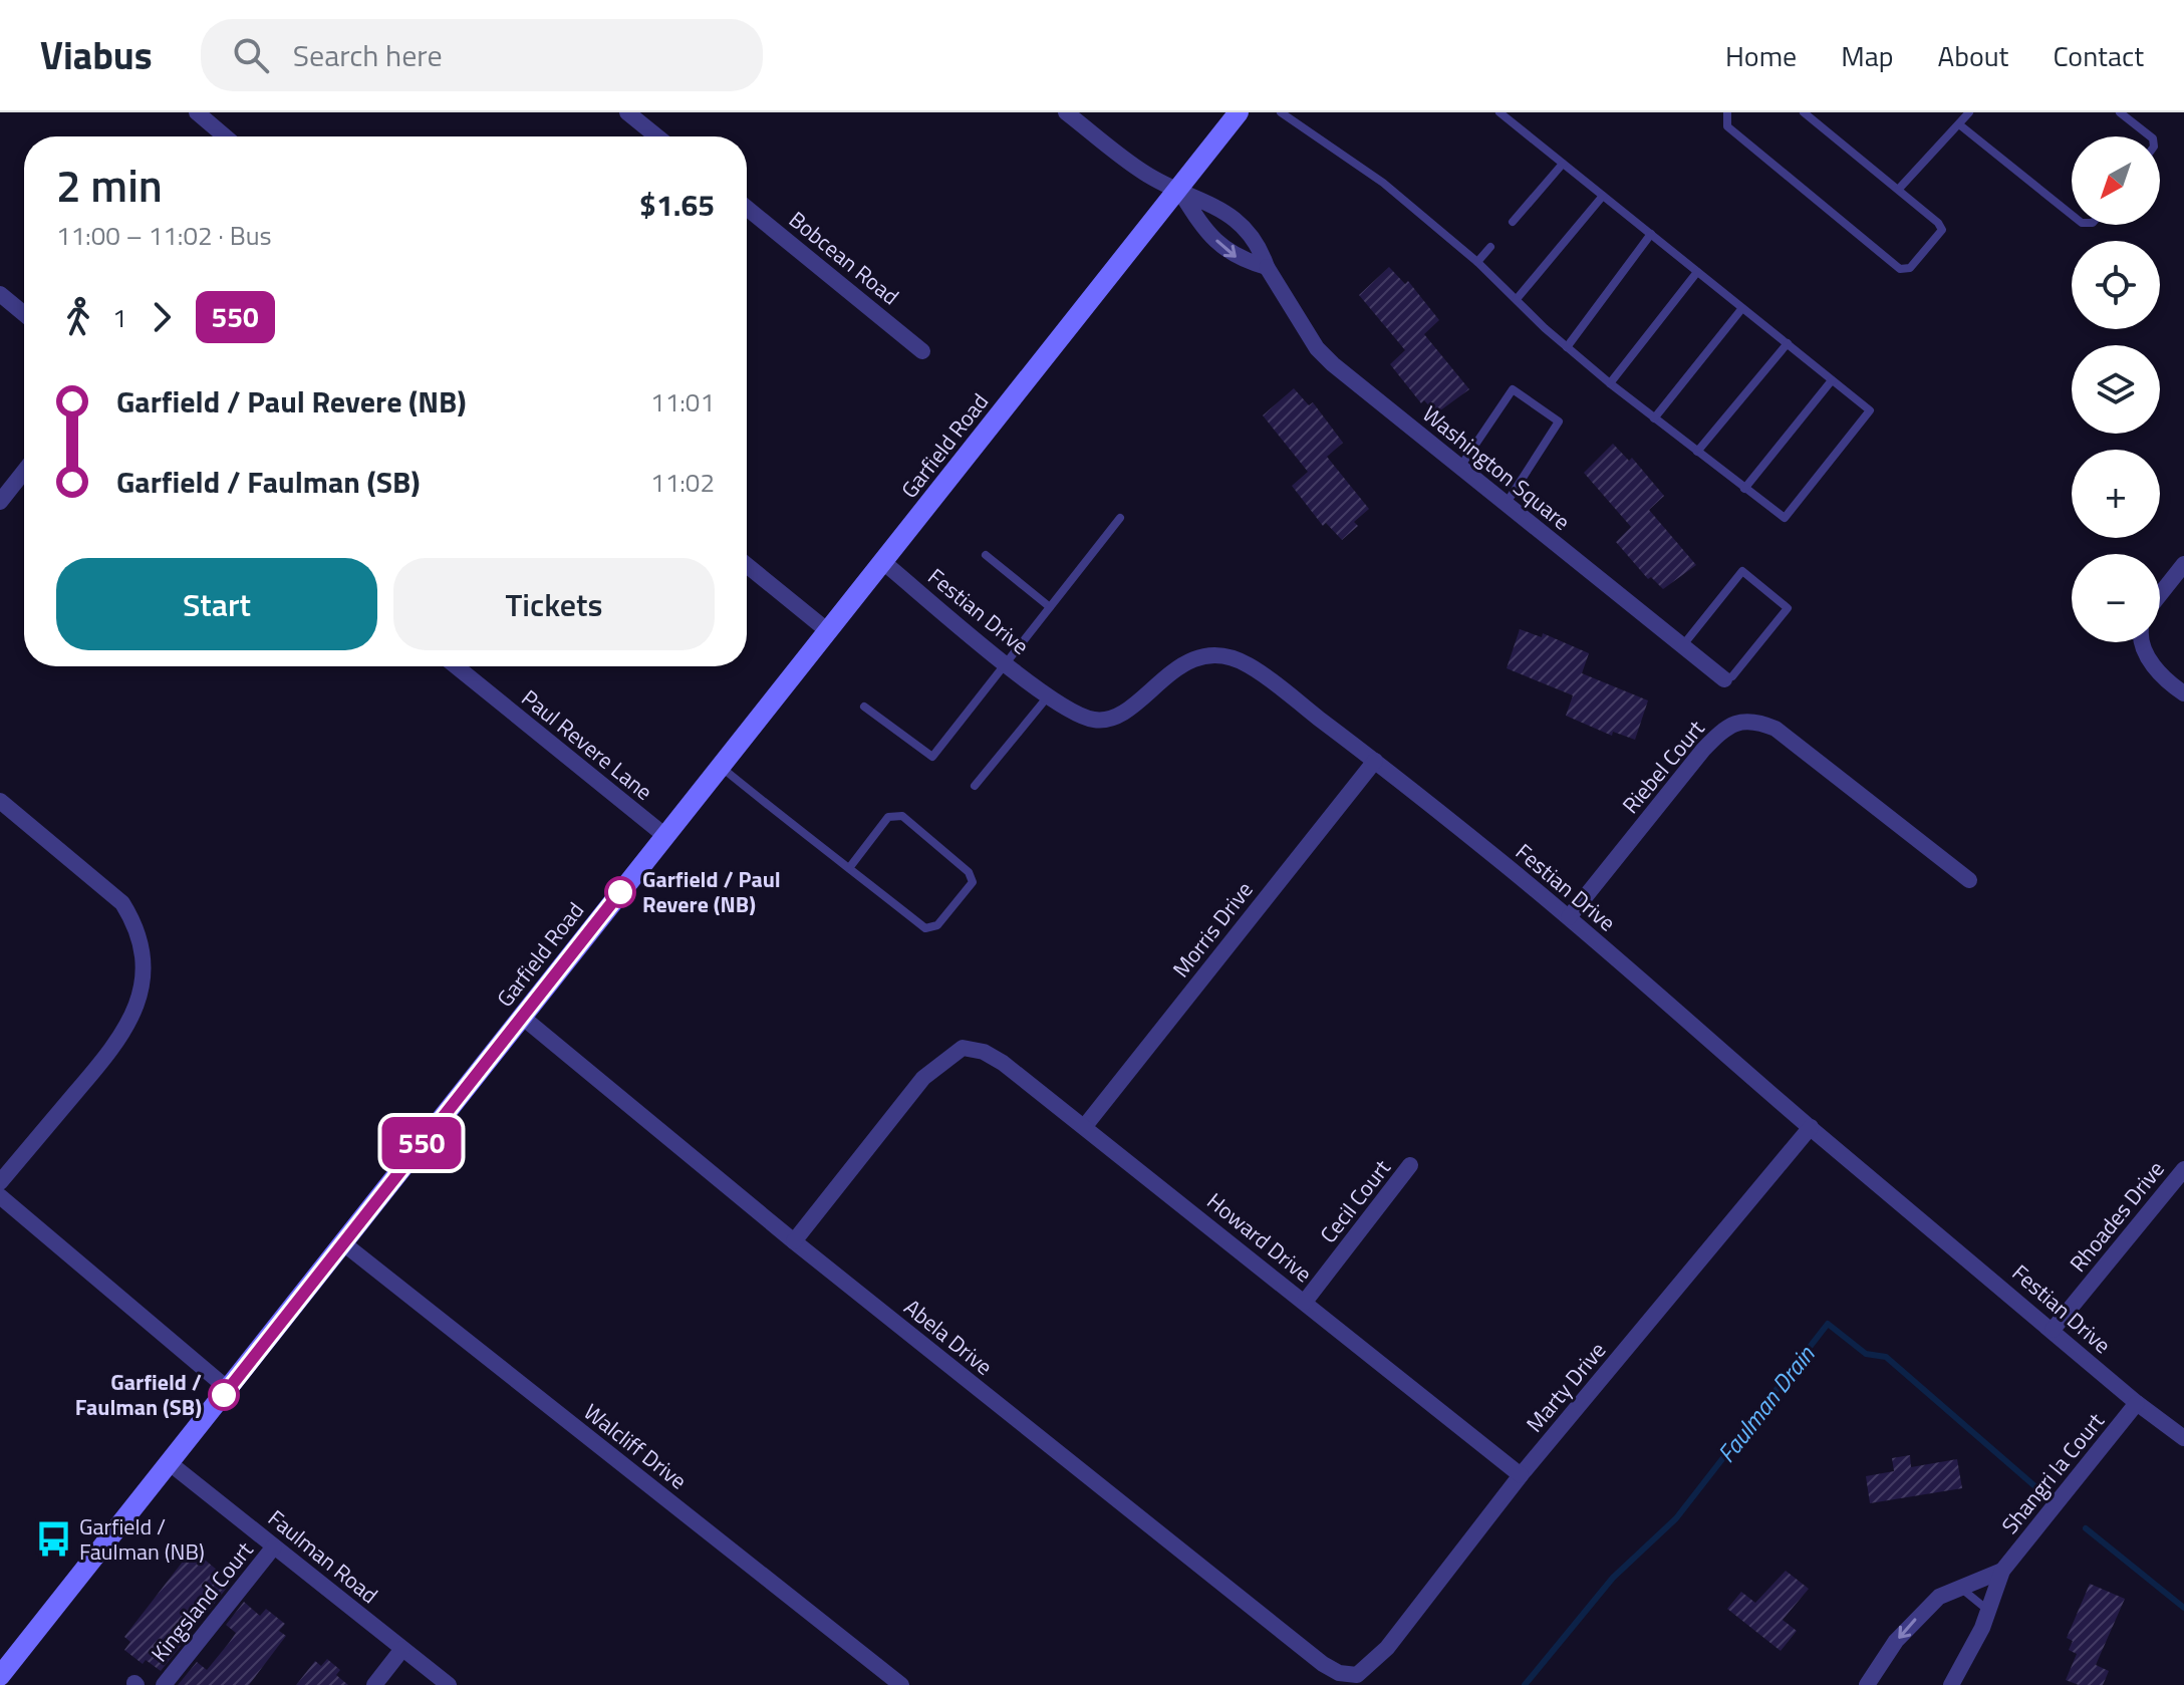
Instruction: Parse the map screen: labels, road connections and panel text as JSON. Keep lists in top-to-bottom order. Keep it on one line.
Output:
{"streets":{"main road":["Garfield Road"],"street":["Bobcean Road","Washington Square","Festian Drive","Paul Revere Lane","Riebel Court","Morris Drive","Cecil Court","Rhoades Drive","Howard Drive","Abela Drive","Marty Drive","Walcliff Drive","Shangri la Court","Faulman Road","Kingsland Court"]},"crossings":[["Garfield Road","Washington Square"],["Garfield Road","Festian Drive"],["Garfield Road","Paul Revere Lane"],["Garfield Road","Abela Drive"],["Garfield Road","Walcliff Drive"],["Garfield Road","Faulman Road"],["Festian Drive","Riebel Court"],["Festian Drive","Morris Drive"],["Festian Drive","Rhoades Drive"],["Festian Drive","Marty Drive"],["Festian Drive","Shangri la Court"],["Morris Drive","Howard Drive"],["Cecil Court","Howard Drive"],["Howard Drive","Abela Drive"],["Howard Drive","Marty Drive"],["Abela Drive","Marty Drive"],["Faulman Road","Kingsland Court"]],"water":["Faulman Drain"],"places":{"other":["Garfield / Paul Revere (NB)","Garfield / Faulman (SB)"],"bus stop":["Garfield / Faulman (NB)"]},"lines":["bus line 550"],"north":"bottom left","page":{"header":"Viabus","search":"Search here","nav":["Home","Map","About","Contact"],"on_map":"550","map_buttons":["+","−"],"heading":["2 min","11:00 – 11:02 · Bus","$1.65"],"legs":["1","550"],"list":[{"name":"Garfield / Paul Revere (NB)","value":"11:01"},{"name":"Garfield / Faulman (SB)","value":"11:02"}],"buttons":["Start","Tickets"]}}
